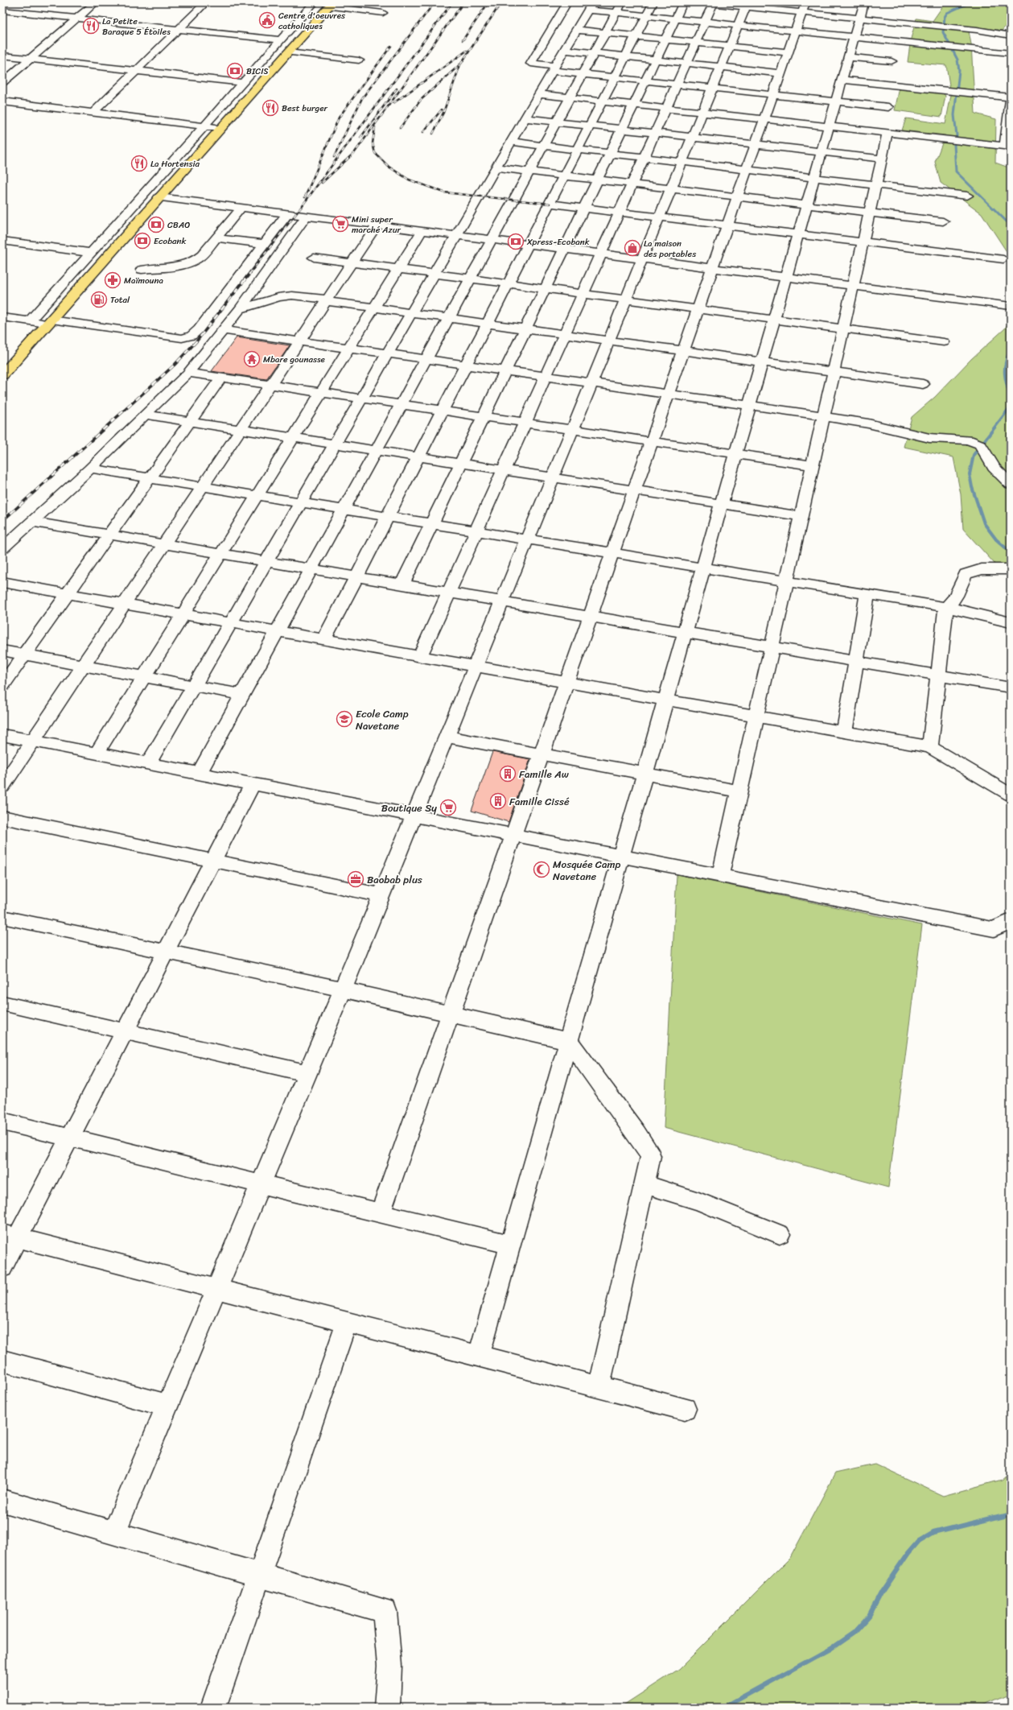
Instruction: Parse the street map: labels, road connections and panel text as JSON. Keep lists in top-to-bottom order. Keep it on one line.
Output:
{"places":{"public building":["Centre d'oeuvres catholiques"],"restaurant":["La Petite Baraque 5 Étoiles","Best burger","La Hortensia"],"bank":["BICIS","CBAO","Ecobank","Xpress-Ecobank"],"supermarket":["Mini super marché Azur","Boutique Sy"],"shop":["La maison des portables"],"pharmacy":["Maïmouna"],"fuel station":["Total"],"temple":["Mbare gounasse"],"school or university":["Ecole Camp Navetane"],"building":["Famille Aw","Famille Cissé"],"mosque":["Mosquée Camp Navetane"],"office":["Baobab plus"]}}
